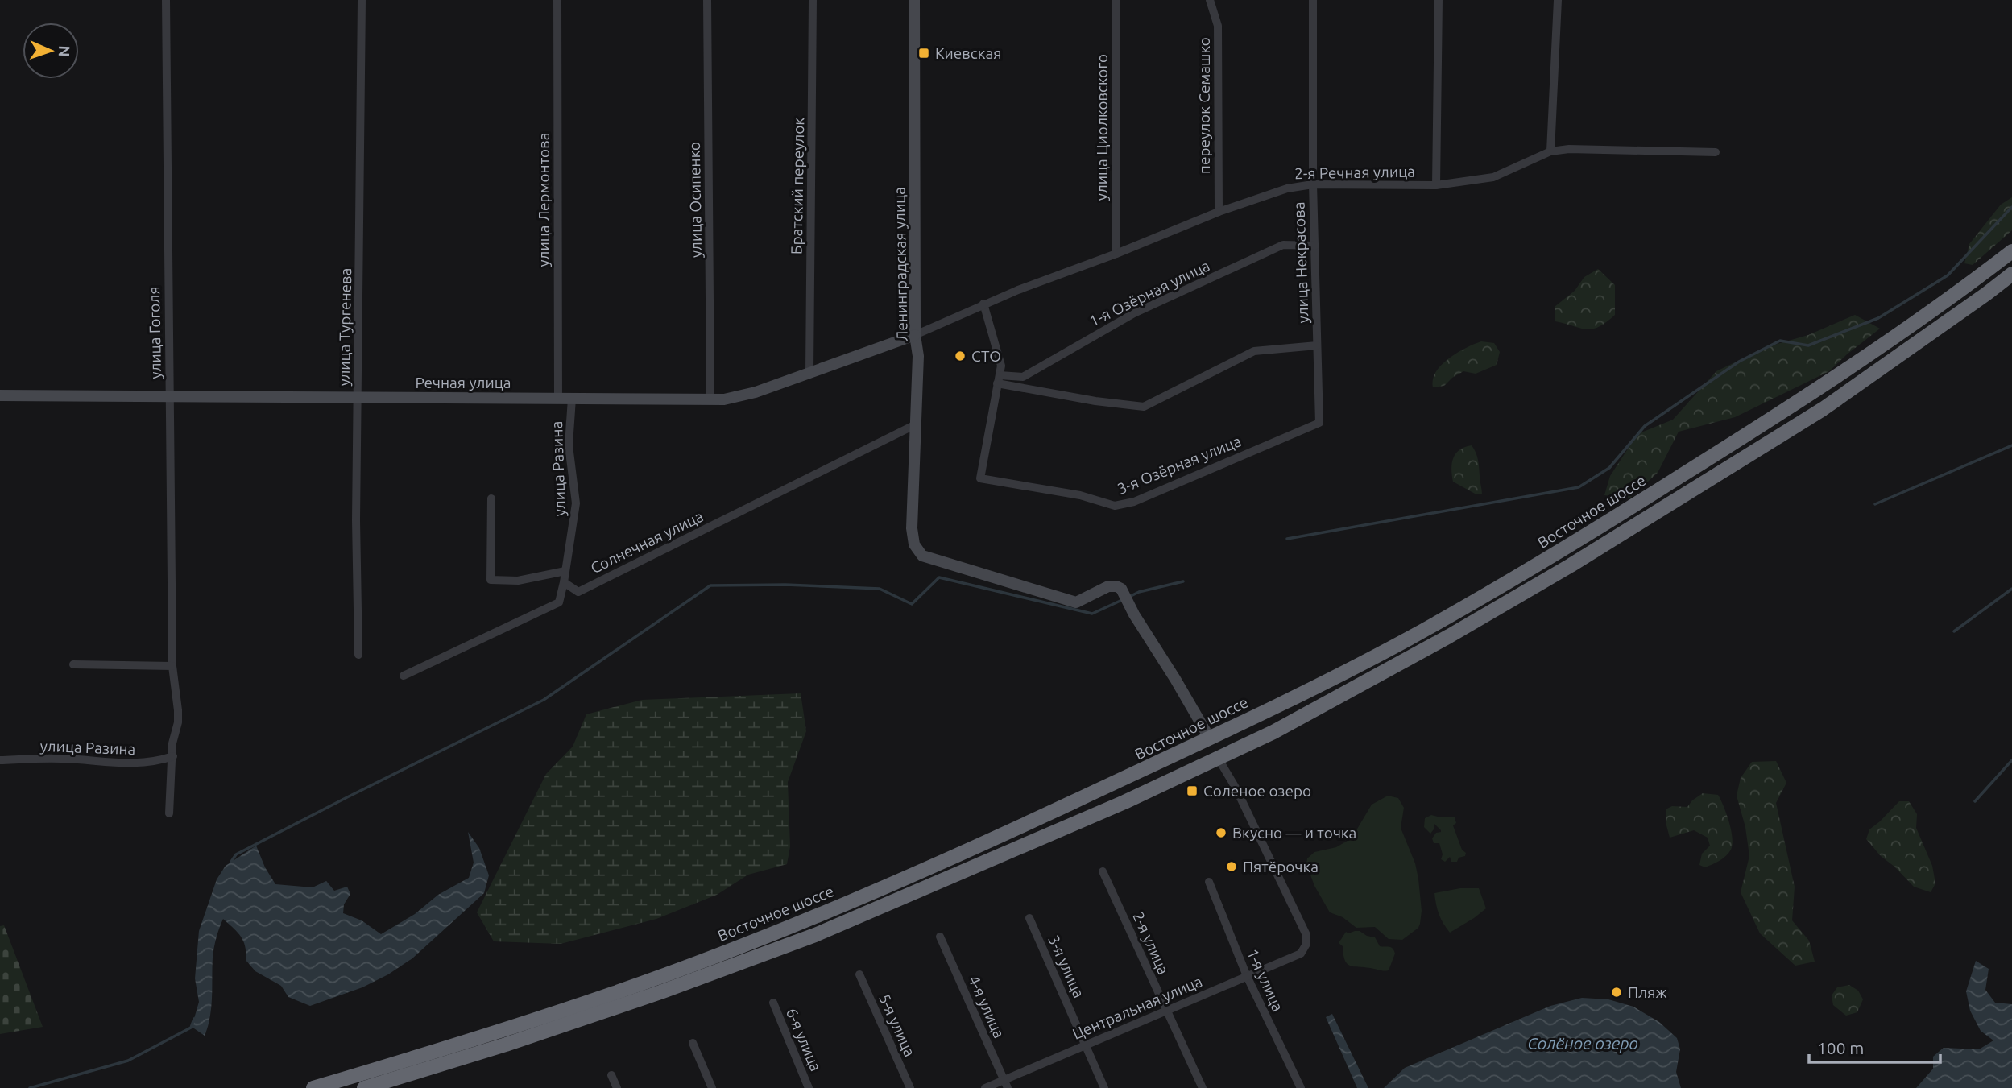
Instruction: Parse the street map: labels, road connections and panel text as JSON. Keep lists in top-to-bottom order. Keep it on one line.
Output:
{"streets":{"highway":["Восточное шоссе"],"street":["переулок Семашко","улица Циолковского","2-я Речная улица","Братский переулок","улица Лермонтова","улица Осипенко","улица Некрасова","Ленинградская улица","1-я Озёрная улица","улица Тургенева","улица Гоголя","Речная улица","3-я Озёрная улица","улица Разина","Солнечная улица","2-я улица","3-я улица","1-я улица","4-я улица","Центральная улица","5-я улица","6-я улица"]},"crossings":[["переулок Семашко","2-я Речная улица"],["улица Циолковского","2-я Речная улица"],["2-я Речная улица","улица Некрасова"],["2-я Речная улица","Ленинградская улица"],["2-я Речная улица","Речная улица"],["Братский переулок","Речная улица"],["улица Лермонтова","Речная улица"],["улица Осипенко","Речная улица"],["улица Некрасова","1-я Озёрная улица"],["улица Некрасова","3-я Озёрная улица"],["Ленинградская улица","Речная улица"],["Ленинградская улица","Восточное шоссе"],["Ленинградская улица","Солнечная улица"],["1-я Озёрная улица","3-я Озёрная улица"],["улица Тургенева","Речная улица"],["улица Гоголя","Речная улица"],["улица Гоголя","улица Разина"],["Речная улица","улица Разина"],["улица Разина","Солнечная улица"],["Восточное шоссе","Центральная улица"],["2-я улица","Центральная улица"],["3-я улица","Центральная улица"],["1-я улица","Центральная улица"],["4-я улица","Центральная улица"]],"water":["Солёное озеро"],"places":{"transit":["Киевская","Соленое озеро"],"other":["СТО","Вкусно — и точка","Пятёрочка","Пляж"]},"scale_bar":"100 m","north":"right"}
